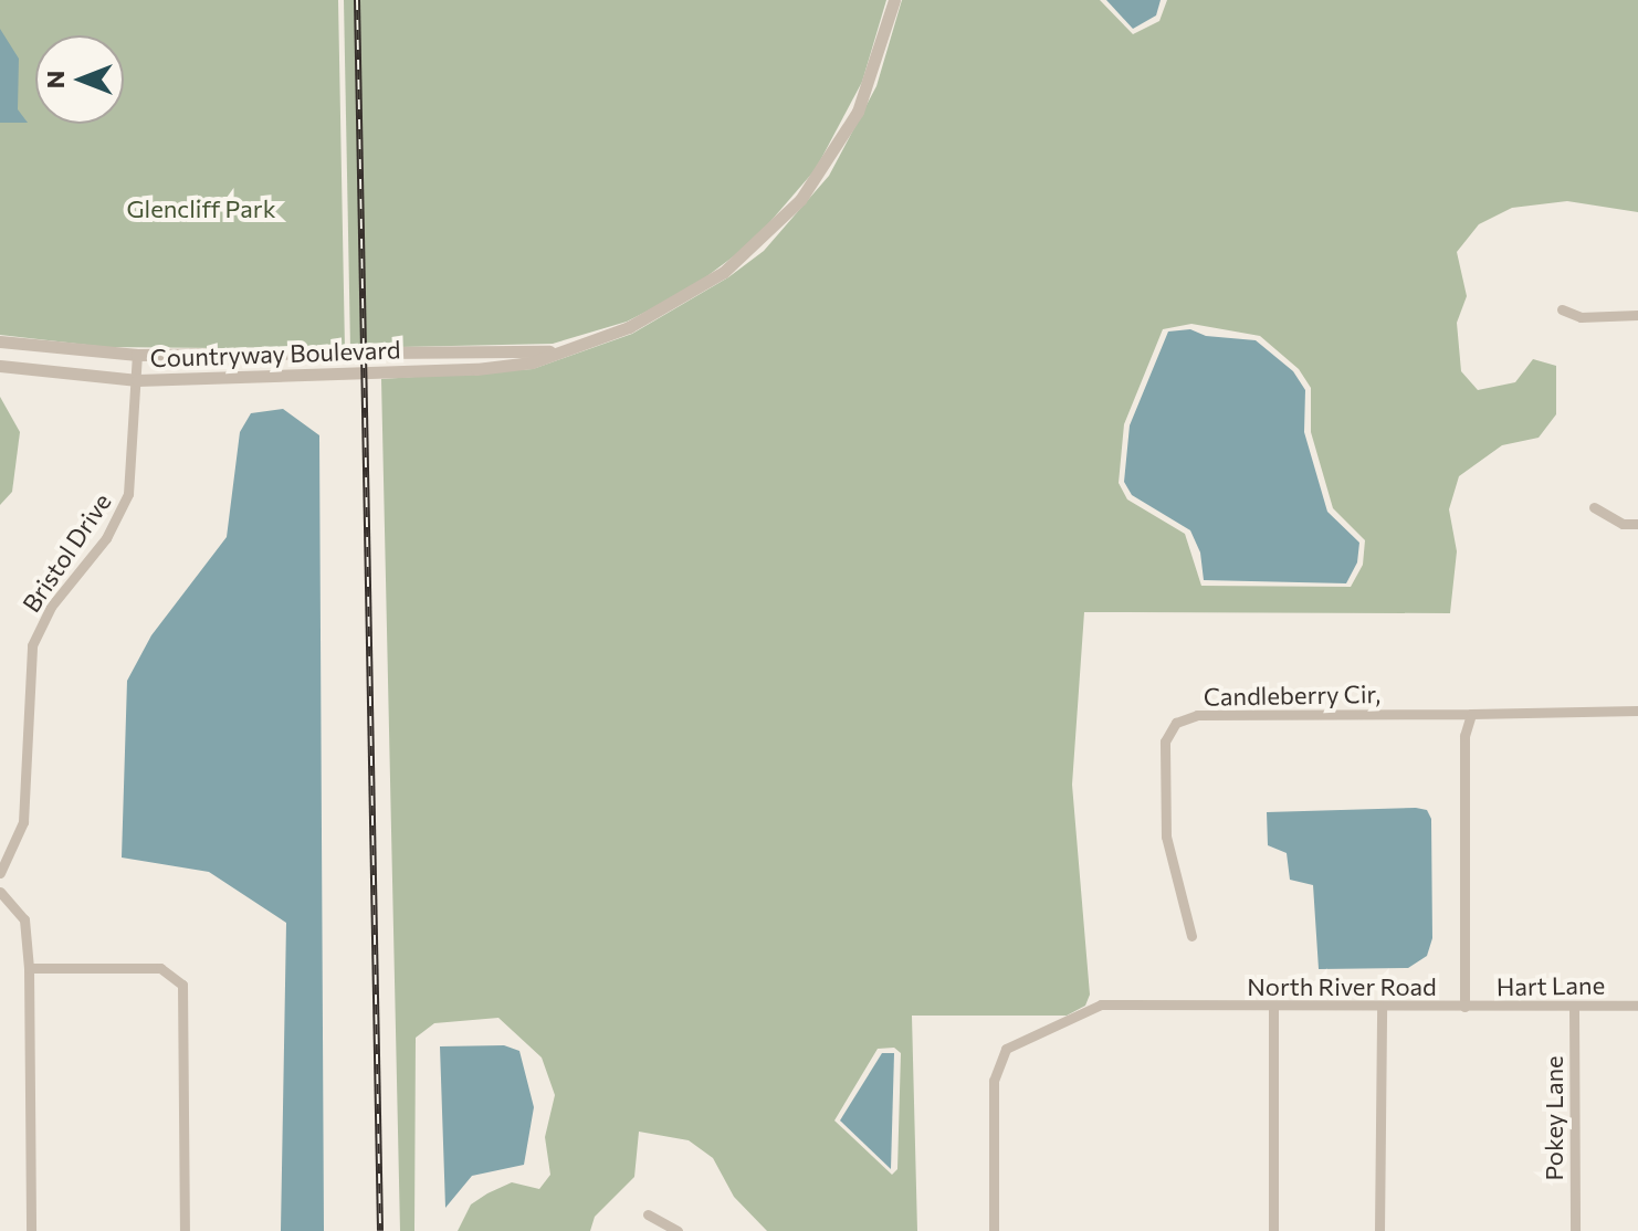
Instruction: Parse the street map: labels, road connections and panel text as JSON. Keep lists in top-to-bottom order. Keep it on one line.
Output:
{"streets":{"street":["Countryway Boulevard","Bristol Drive","Candleberry Cir,","Hart Lane","North River Road","Pokey Lane"]},"crossings":[["Countryway Boulevard","Bristol Drive"],["Candleberry Cir,","North River Road"],["Hart Lane","North River Road"],["Hart Lane","Pokey Lane"]],"parks":["Glencliff Park"],"north":"left"}
